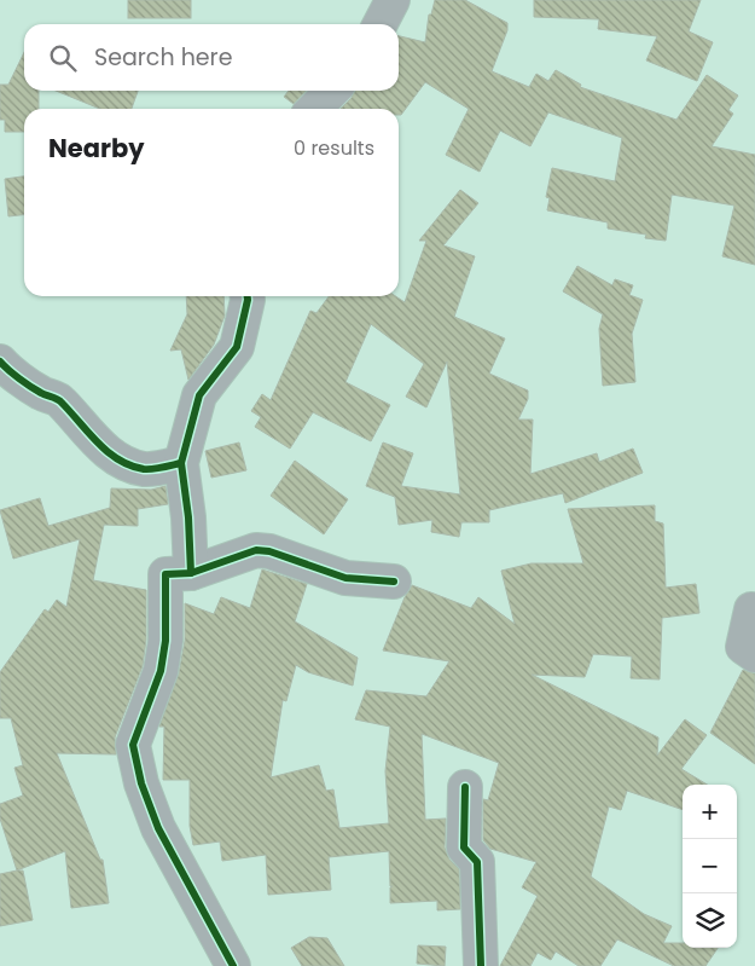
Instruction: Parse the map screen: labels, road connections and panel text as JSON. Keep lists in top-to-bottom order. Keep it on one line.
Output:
{"page":{"search":"Search here","heading":["Nearby","0 results"],"map_buttons":["+","−"]}}
